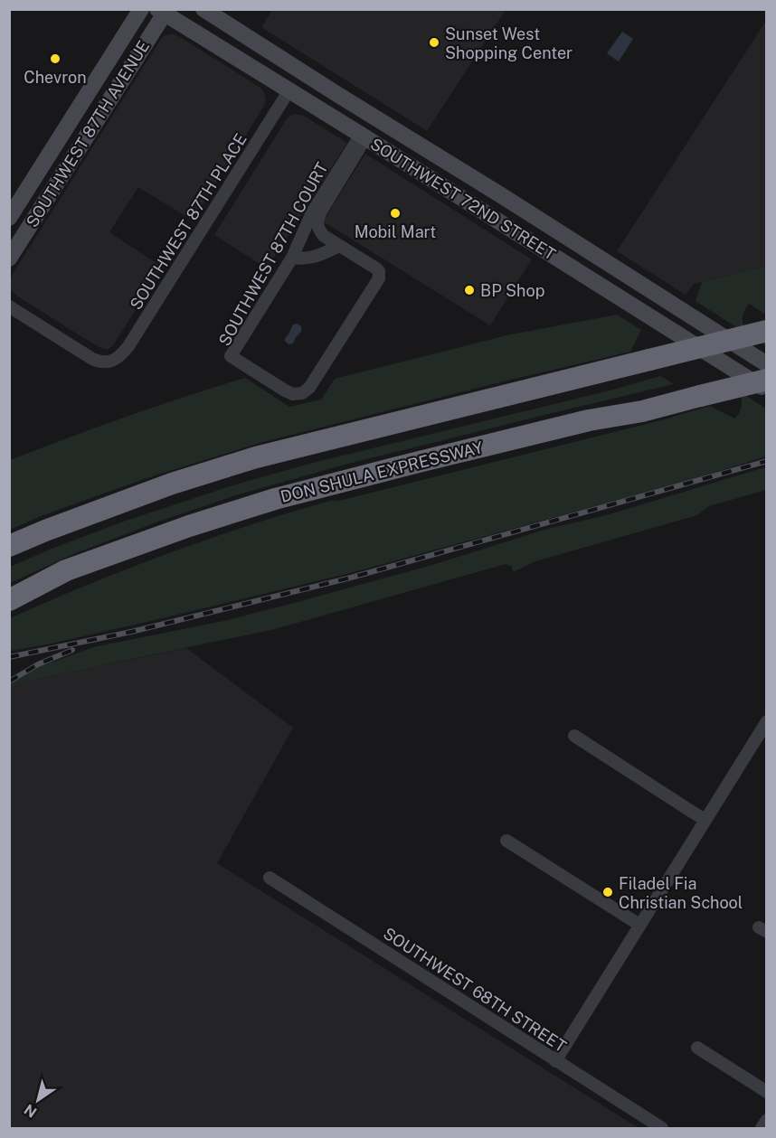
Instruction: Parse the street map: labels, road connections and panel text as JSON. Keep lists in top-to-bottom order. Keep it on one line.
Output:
{"streets":{"highway":["DON SHULA EXPRESSWAY"],"main road":["SOUTHWEST 87TH AVENUE","SOUTHWEST 72ND STREET"],"street":["SOUTHWEST 87TH PLACE","SOUTHWEST 87TH COURT","SOUTHWEST 68TH STREET"]},"crossings":[["SOUTHWEST 87TH AVENUE","SOUTHWEST 72ND STREET"],["SOUTHWEST 72ND STREET","SOUTHWEST 87TH PLACE"],["SOUTHWEST 72ND STREET","SOUTHWEST 87TH COURT"]],"places":["Sunset West Shopping Center","Chevron","Mobil Mart","BP Shop","Filadel Fia Christian School"],"north":"bottom left"}
